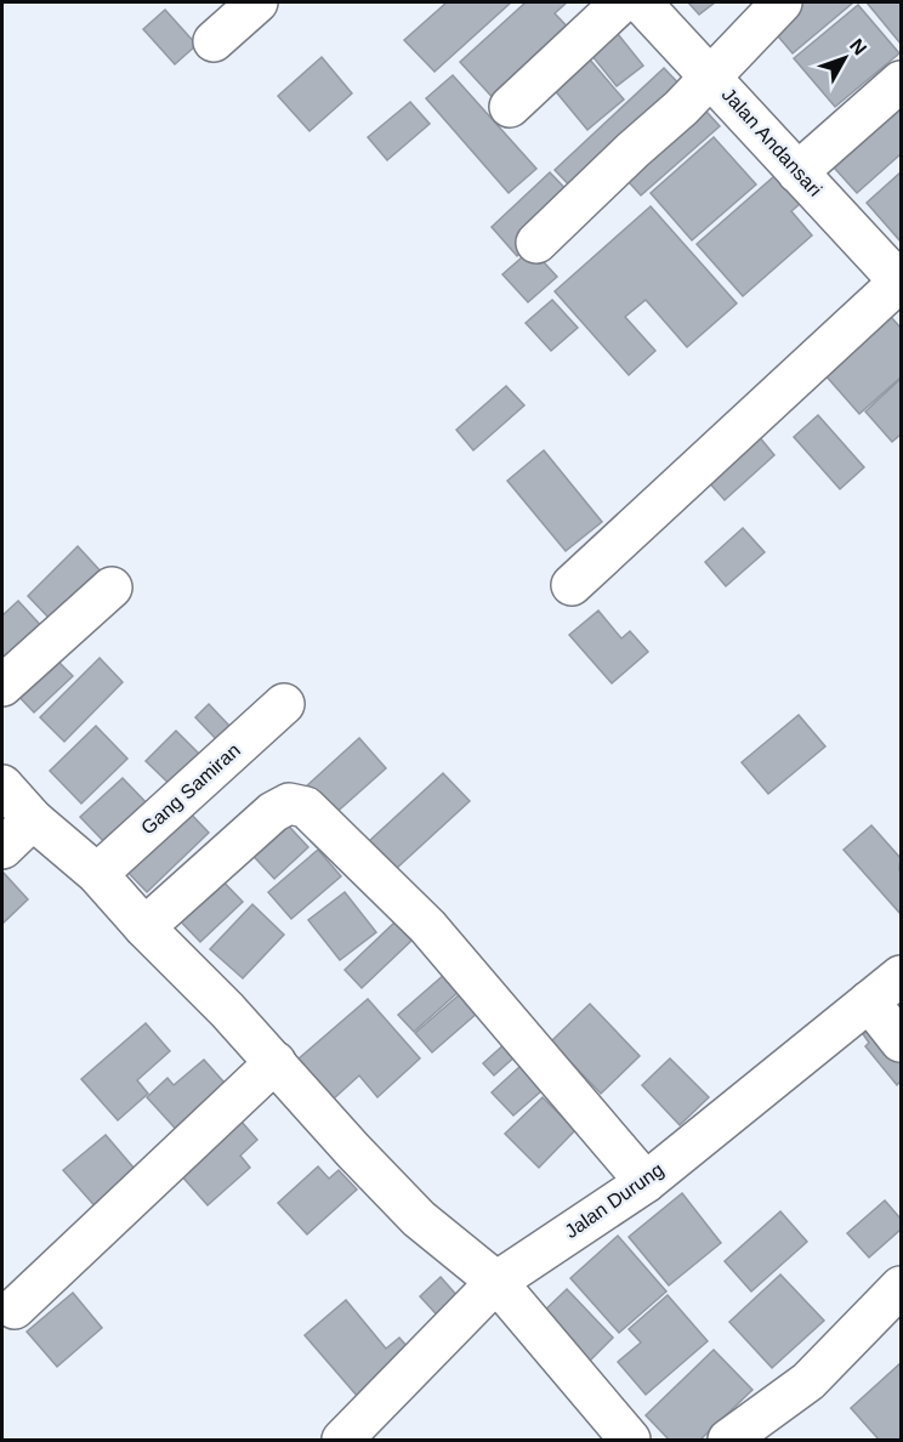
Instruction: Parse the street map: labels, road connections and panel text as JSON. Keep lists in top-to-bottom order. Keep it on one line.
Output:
{"streets":{"street":["Jalan Andansari","Gang Samiran","Jalan Durung"]},"north":"top right"}
